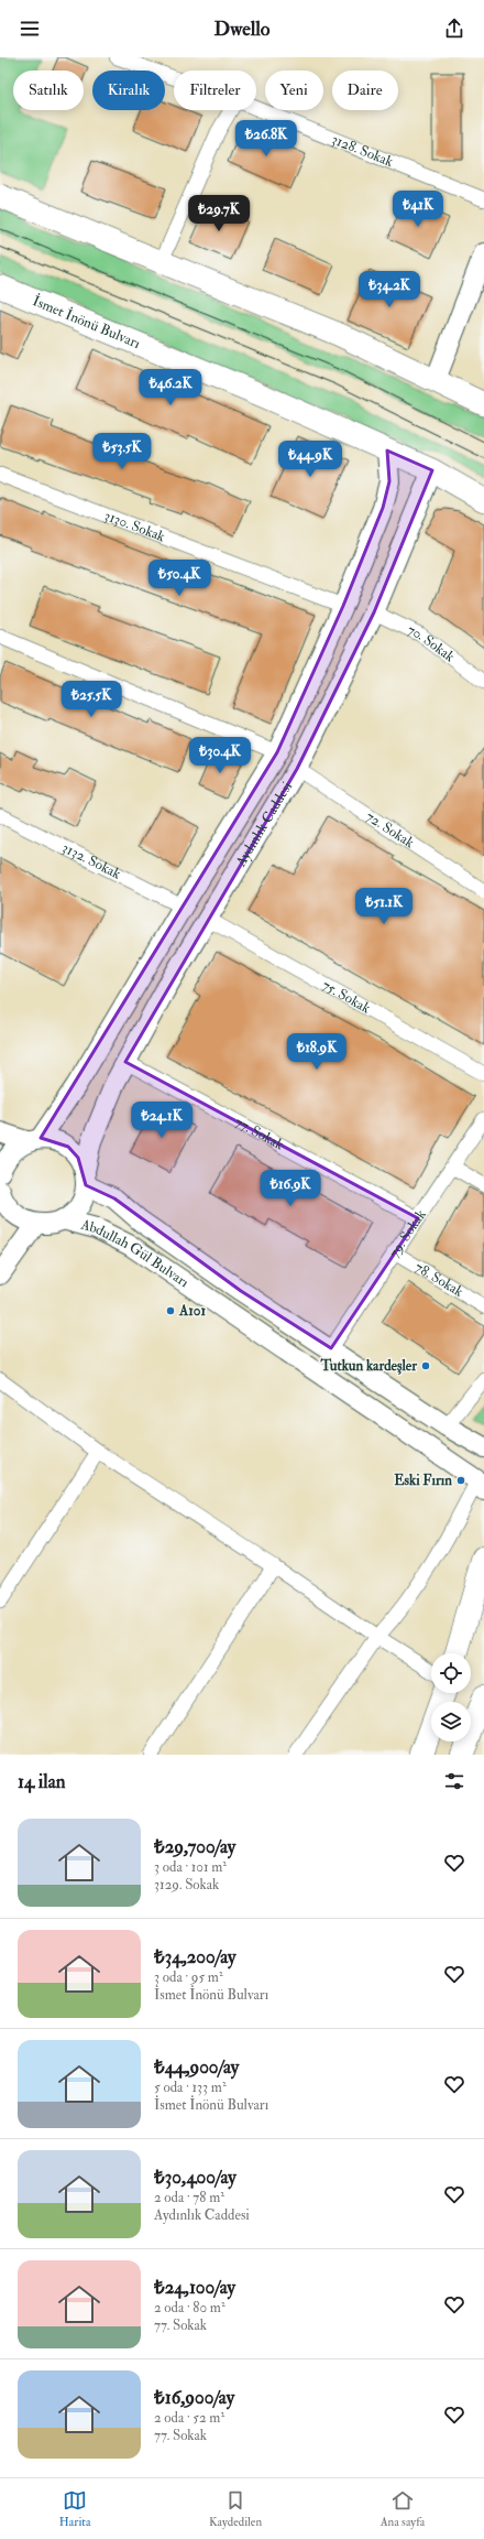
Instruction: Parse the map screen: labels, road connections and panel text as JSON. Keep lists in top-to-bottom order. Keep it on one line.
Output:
{"streets":{"main road":["İsmet İnönü Bulvarı","Aydınlık Caddesi","Abdullah Gül Bulvarı"],"street":["3128. Sokak","3130. Sokak","70. Sokak","72. Sokak","3132. Sokak","75. Sokak","77. Sokak","79. Sokak","78. Sokak"]},"crossings":[["İsmet İnönü Bulvarı","Aydınlık Caddesi"],["3130. Sokak","Aydınlık Caddesi"],["70. Sokak","Aydınlık Caddesi"],["Aydınlık Caddesi","72. Sokak"],["Aydınlık Caddesi","3132. Sokak"],["Aydınlık Caddesi","75. Sokak"],["Aydınlık Caddesi","77. Sokak"],["Aydınlık Caddesi","Abdullah Gül Bulvarı"],["77. Sokak","79. Sokak"],["79. Sokak","Abdullah Gül Bulvarı"],["79. Sokak","78. Sokak"]],"places":["A101","Tutkun kardeşler","Eski Fırın"],"page":{"header":"Dwello","chip":["Satılık","Kiralık","Filtreler","Yeni","Daire"],"price":["₺26.8K","₺41K","₺29.7K","₺34.2K","₺46.2K","₺53.5K","₺44.9K","₺50.4K","₺25.5K","₺30.4K","₺51.1K","₺18.9K","₺24.1K","₺16.9K"],"heading":"14 ilan","list":[{"name":"₺29,700/ay","note":"3 oda · 101 m² · 3129. Sokak"},{"name":"₺34,200/ay","note":"3 oda · 95 m² · İsmet İnönü Bulvarı"},{"name":"₺44,900/ay","note":"5 oda · 133 m² · İsmet İnönü Bulvarı"},{"name":"₺30,400/ay","note":"2 oda · 78 m² · Aydınlık Caddesi"},{"name":"₺24,100/ay","note":"2 oda · 80 m² · 77. Sokak"},{"name":"₺16,900/ay","note":"2 oda · 52 m² · 77. Sokak"}],"tabs":["Harita","Kaydedilen","Ana sayfa"]}}
